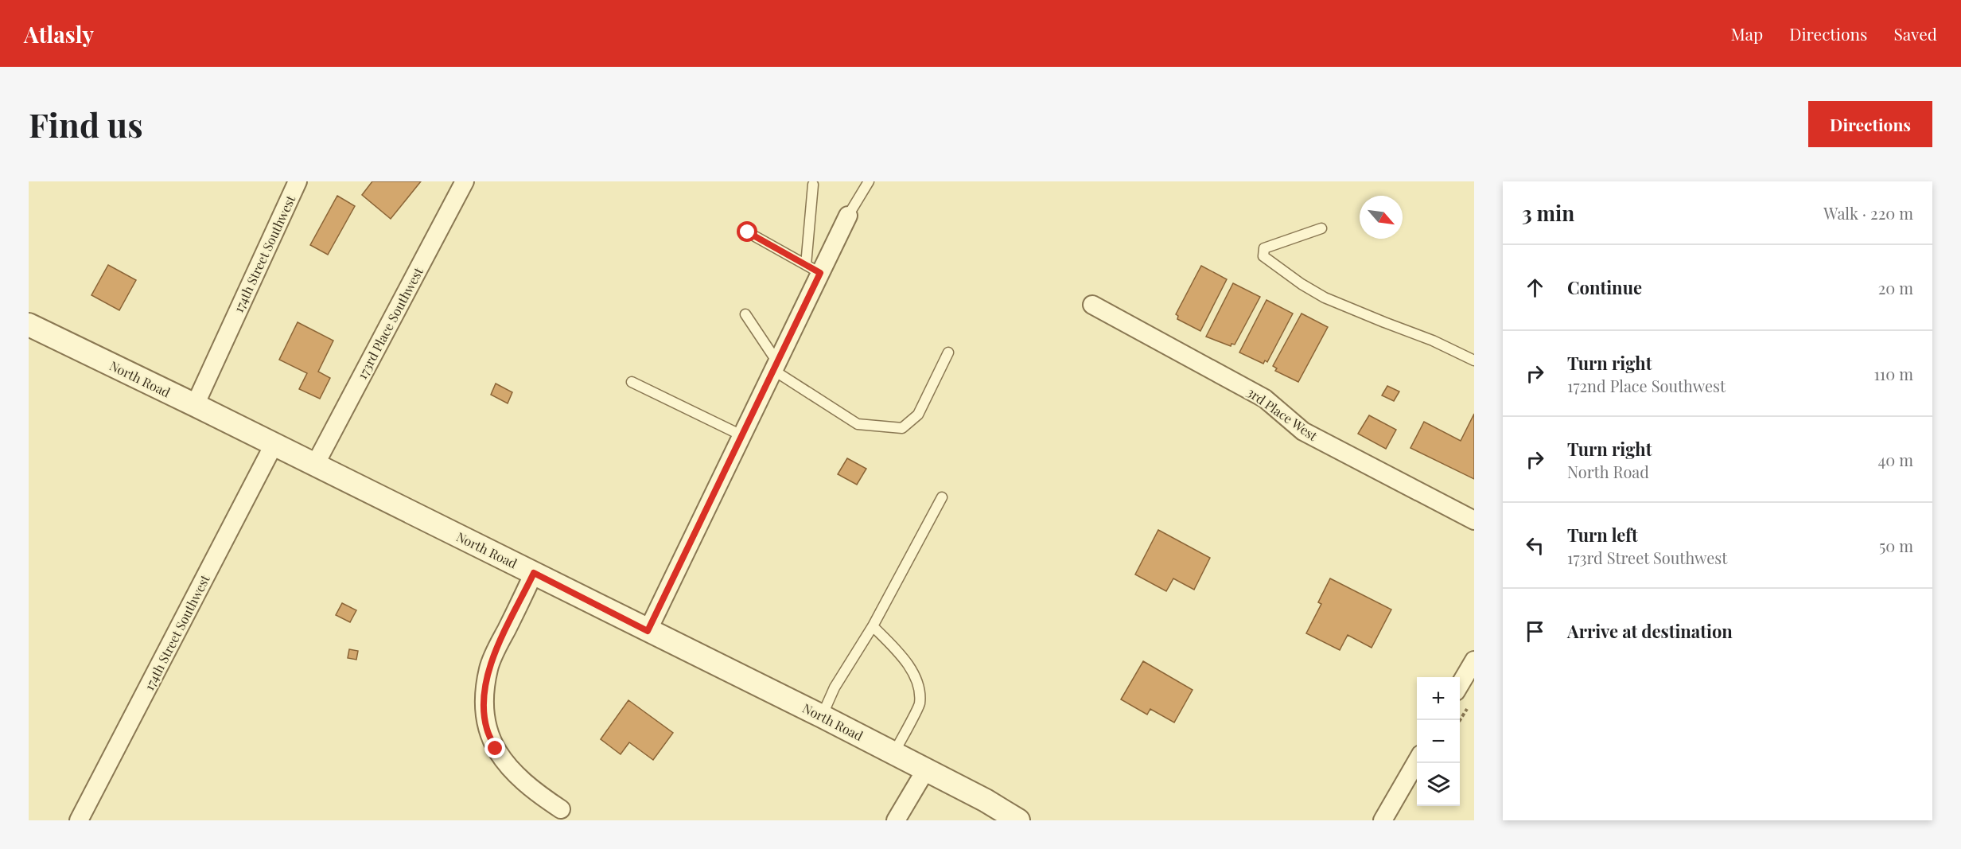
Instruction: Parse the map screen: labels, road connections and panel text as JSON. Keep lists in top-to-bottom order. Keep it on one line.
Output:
{"streets":{"street":["174th Street Southwest","173rd Place Southwest","North Road","3rd Place West"]},"crossings":[["174th Street Southwest","North Road"],["173rd Place Southwest","North Road"]],"north":"bottom right","page":{"header":"Atlasly","nav":["Map","Directions","Saved"],"buttons":"Directions","title":"Find us","heading":["3 min","Walk · 220 m"],"list":[["Continue","20 m"],["Turn right","172nd Place Southwest","110 m"],["Turn right","North Road","40 m"],["Turn left","173rd Street Southwest","50 m"],"Arrive at destination"],"map_buttons":["+","−"]}}
